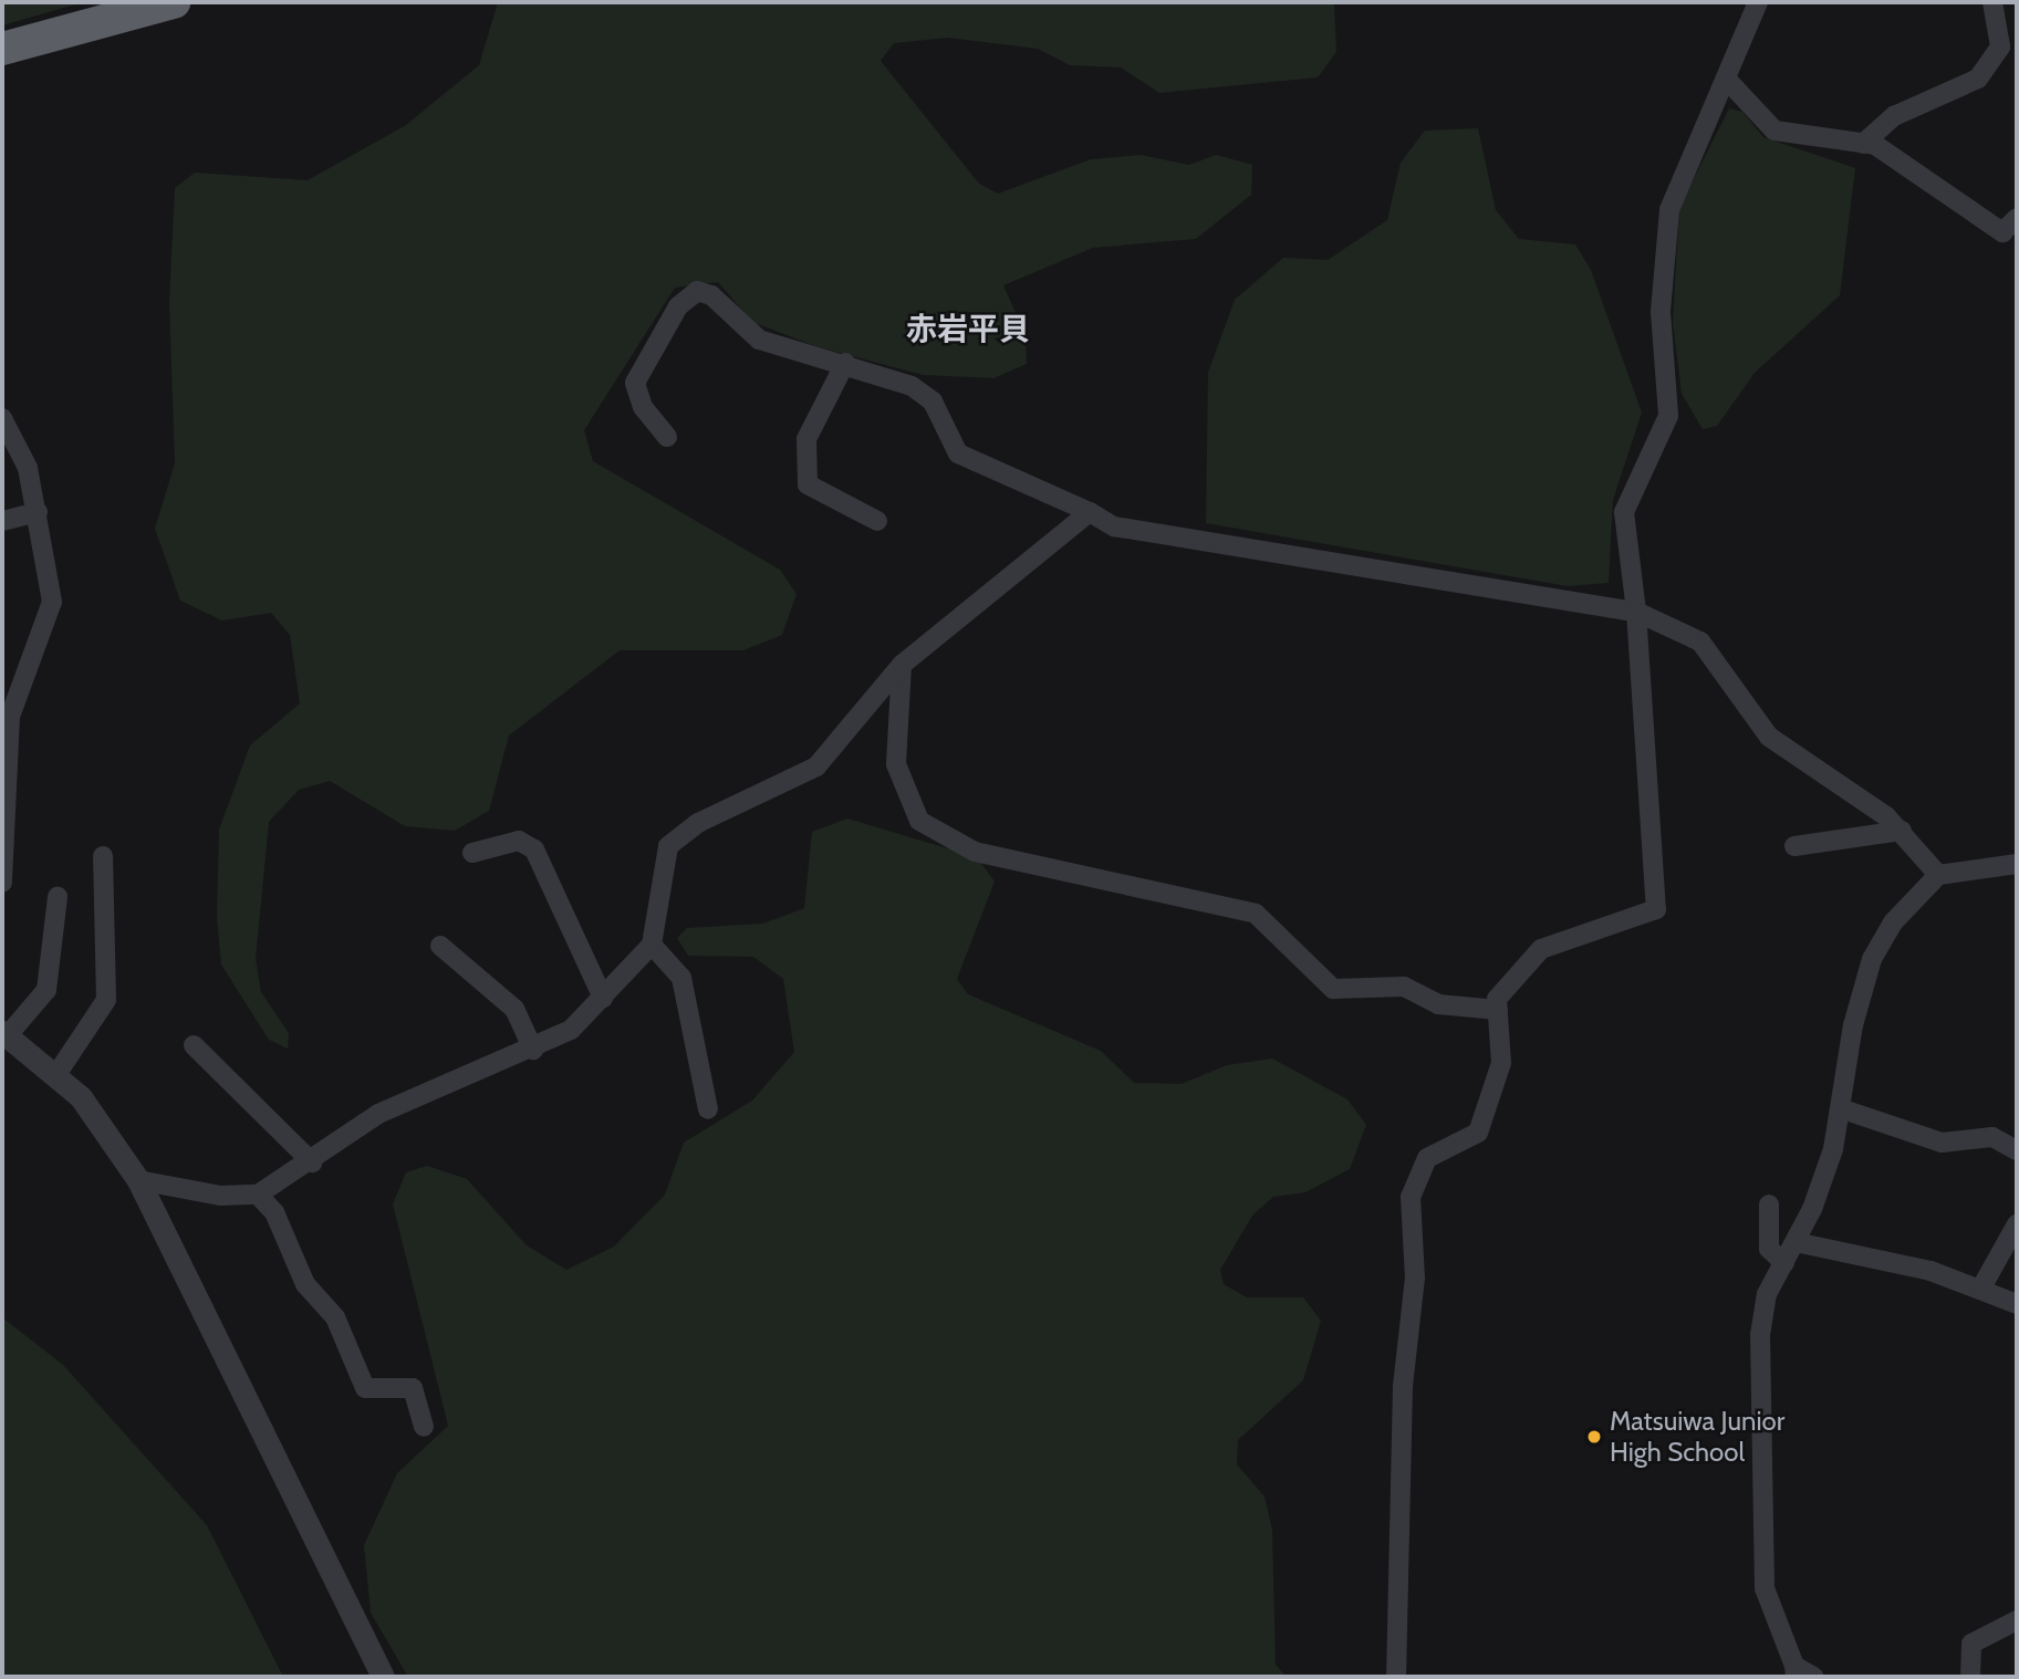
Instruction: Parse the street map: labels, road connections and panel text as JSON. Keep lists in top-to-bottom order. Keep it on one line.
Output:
{"districts":["赤岩平貝"],"places":["Matsuiwa Junior High School"]}
